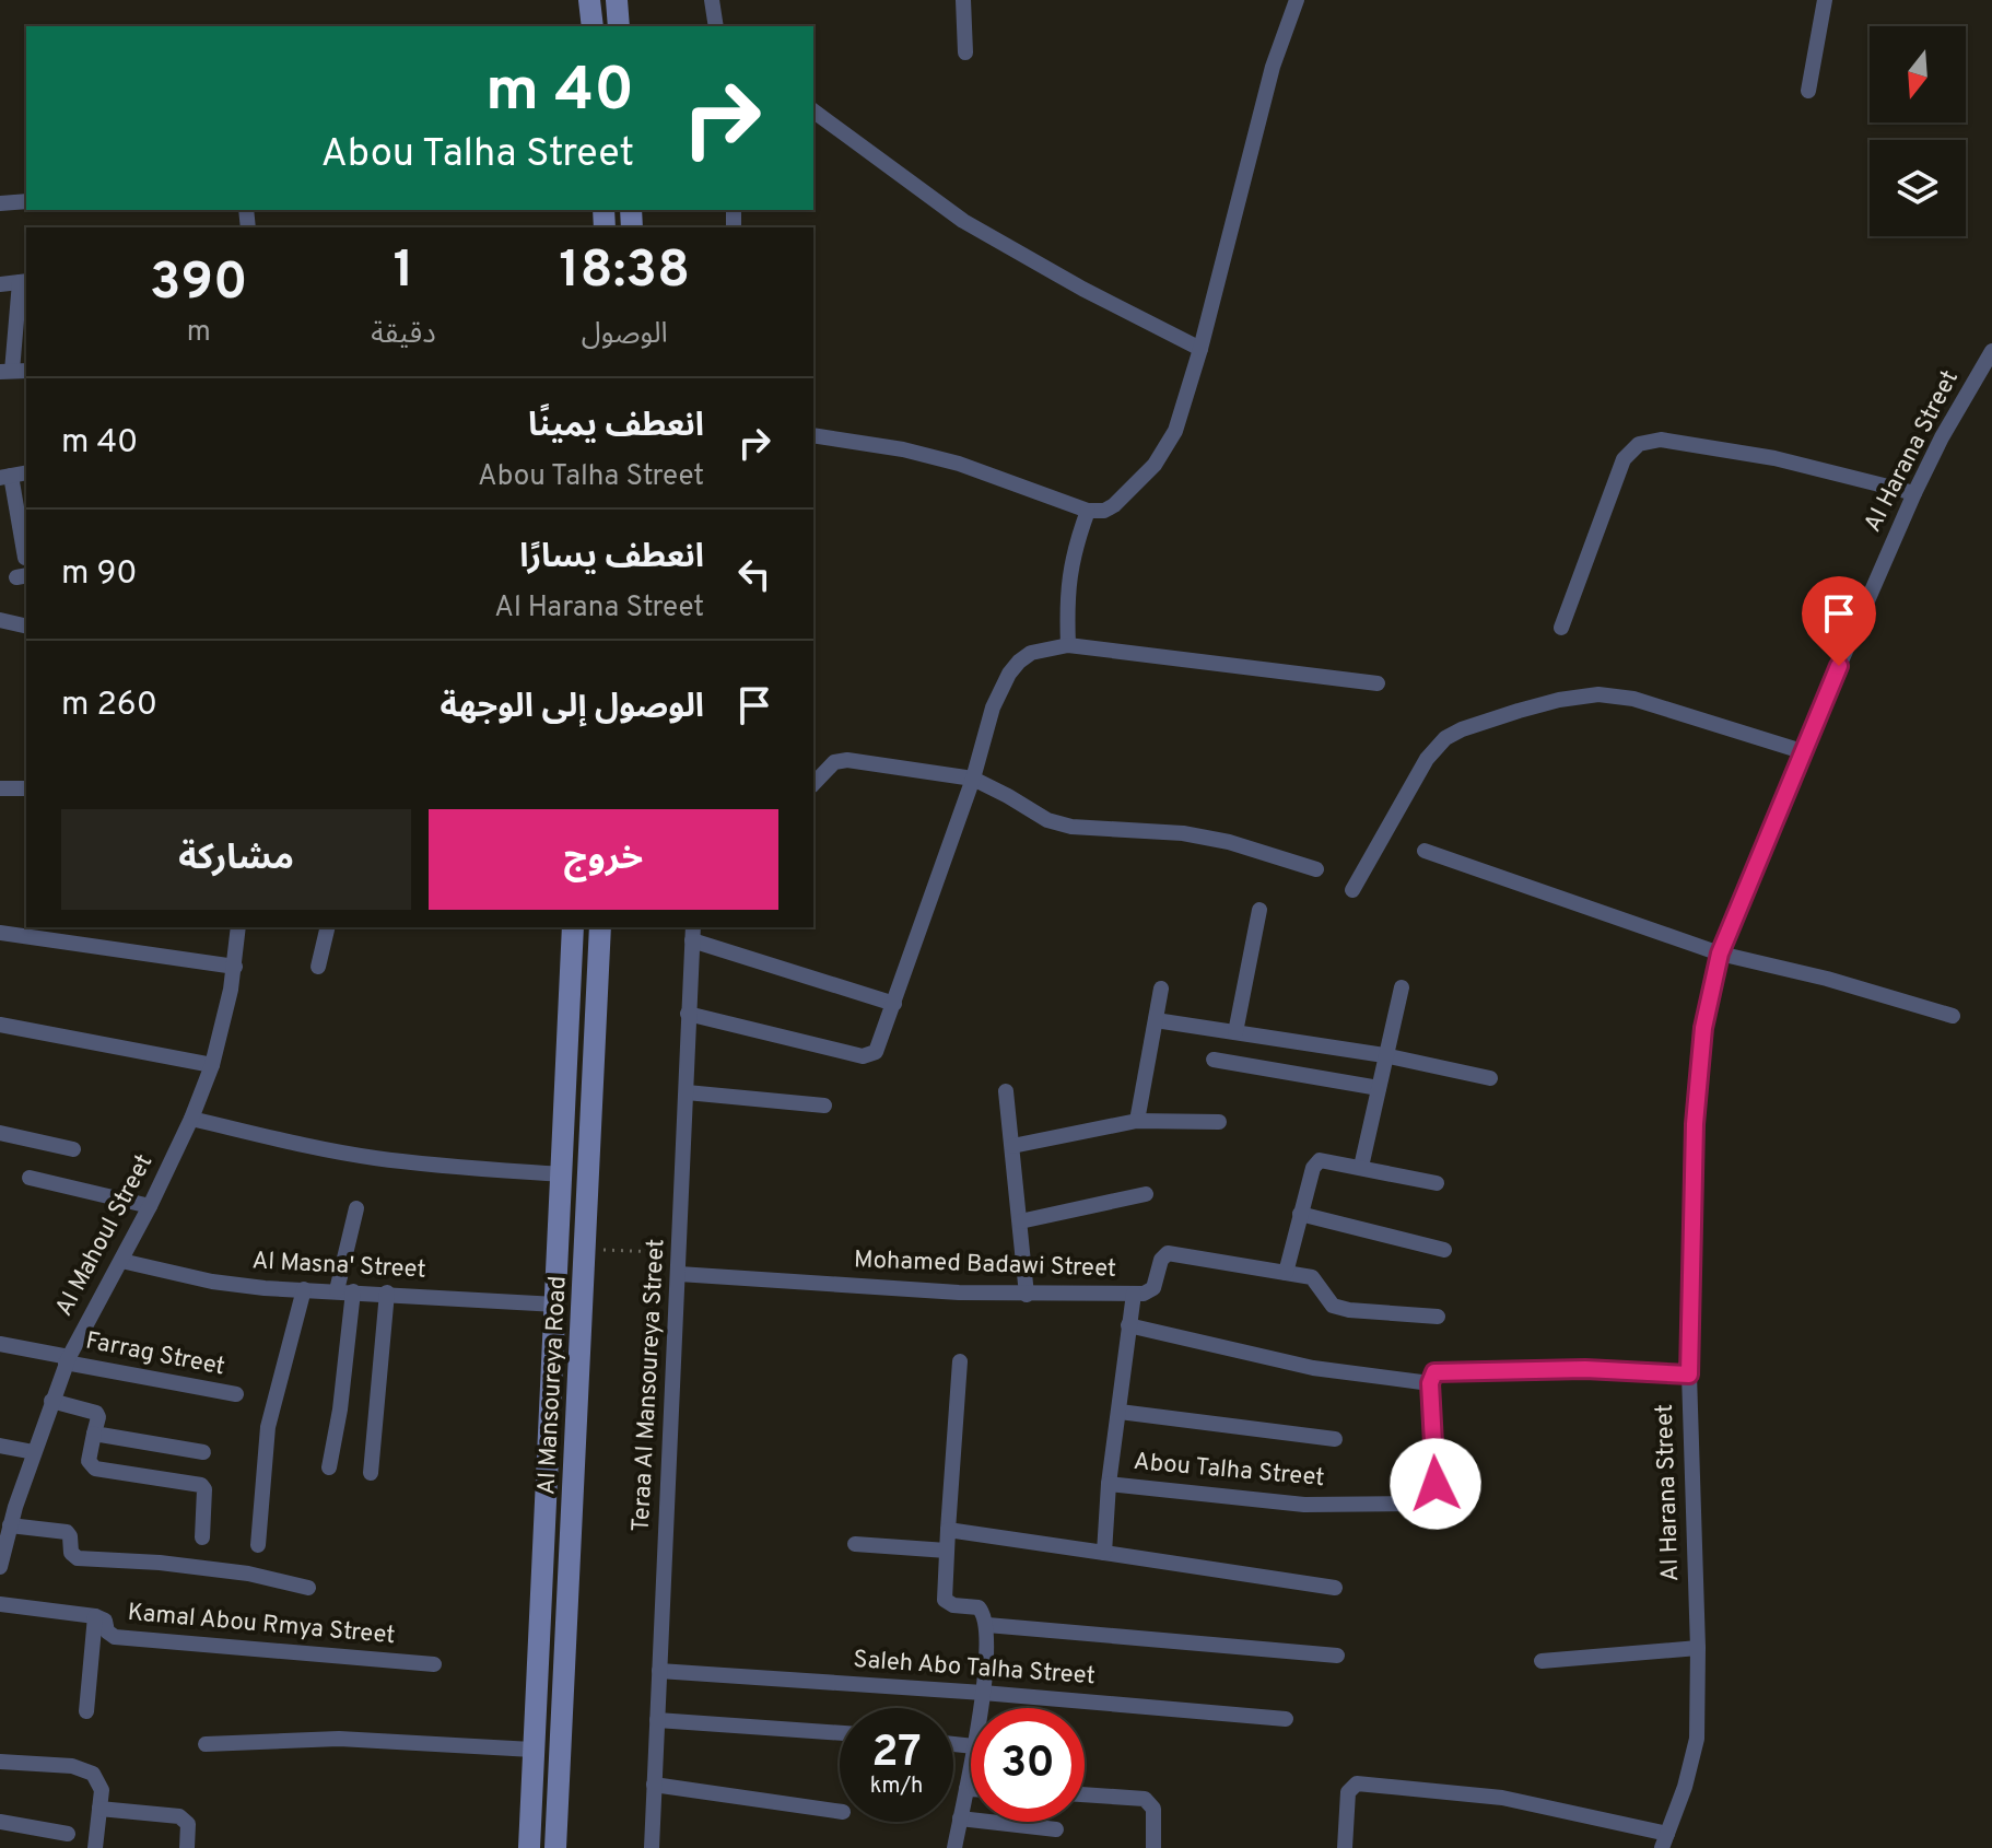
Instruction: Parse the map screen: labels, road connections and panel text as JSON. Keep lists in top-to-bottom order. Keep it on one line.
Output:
{"streets":{"main road":["Al Mansoureya Road"],"street":["Al Harana Street","Al Mahoul Street","Mohamed Badawi Street","Al Masna' Street","Farrag Street","Teraa Al Mansoureya Street","Abou Talha Street","Kamal Abou Rmya Street","Saleh Abo Talha Street"]},"crossings":[["Al Mahoul Street","Al Masna' Street"],["Al Mahoul Street","Farrag Street"],["Mohamed Badawi Street","Teraa Al Mansoureya Street"],["Al Masna' Street","Al Mansoureya Road"],["Teraa Al Mansoureya Street","Saleh Abo Talha Street"]],"north":"bottom","page":{"turn":["40 m","Abou Talha Street"],"eta":["18:38","الوصول","1","دقيقة","390","m"],"list":[{"name":"انعطف يمينًا","note":"Abou Talha Street","value":"40 m"},{"name":"انعطف يسارًا","note":"Al Harana Street","value":"90 m"},{"name":"الوصول إلى الوجهة","value":"260 m"}],"buttons":["خروج","مشاركة"],"speed":"27 km/h","limit":"30"}}
